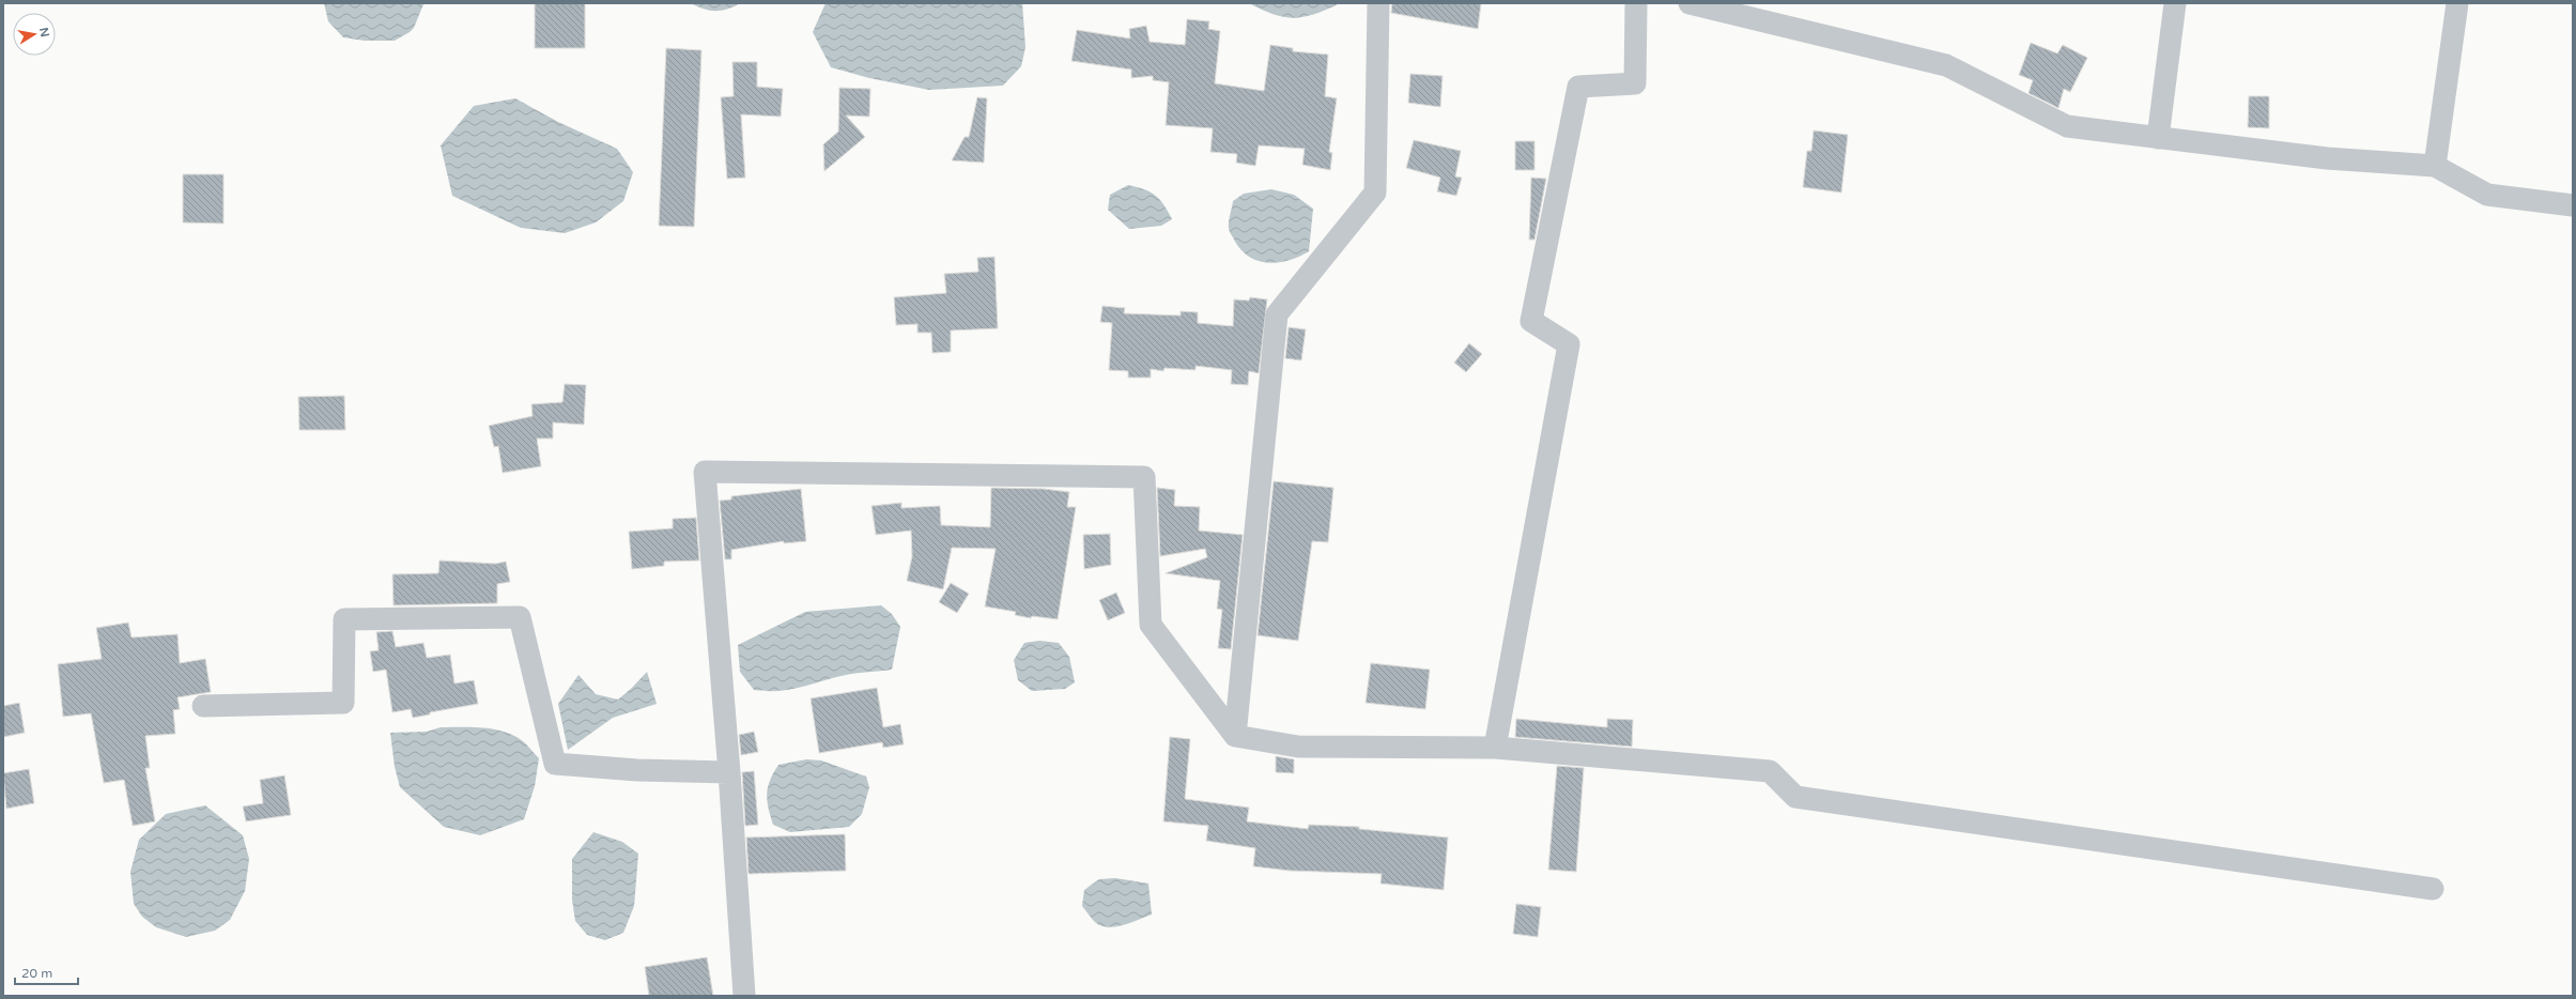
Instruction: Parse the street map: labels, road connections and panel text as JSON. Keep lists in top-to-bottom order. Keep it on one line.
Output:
{"scale_bar":"20 m","north":"right"}
